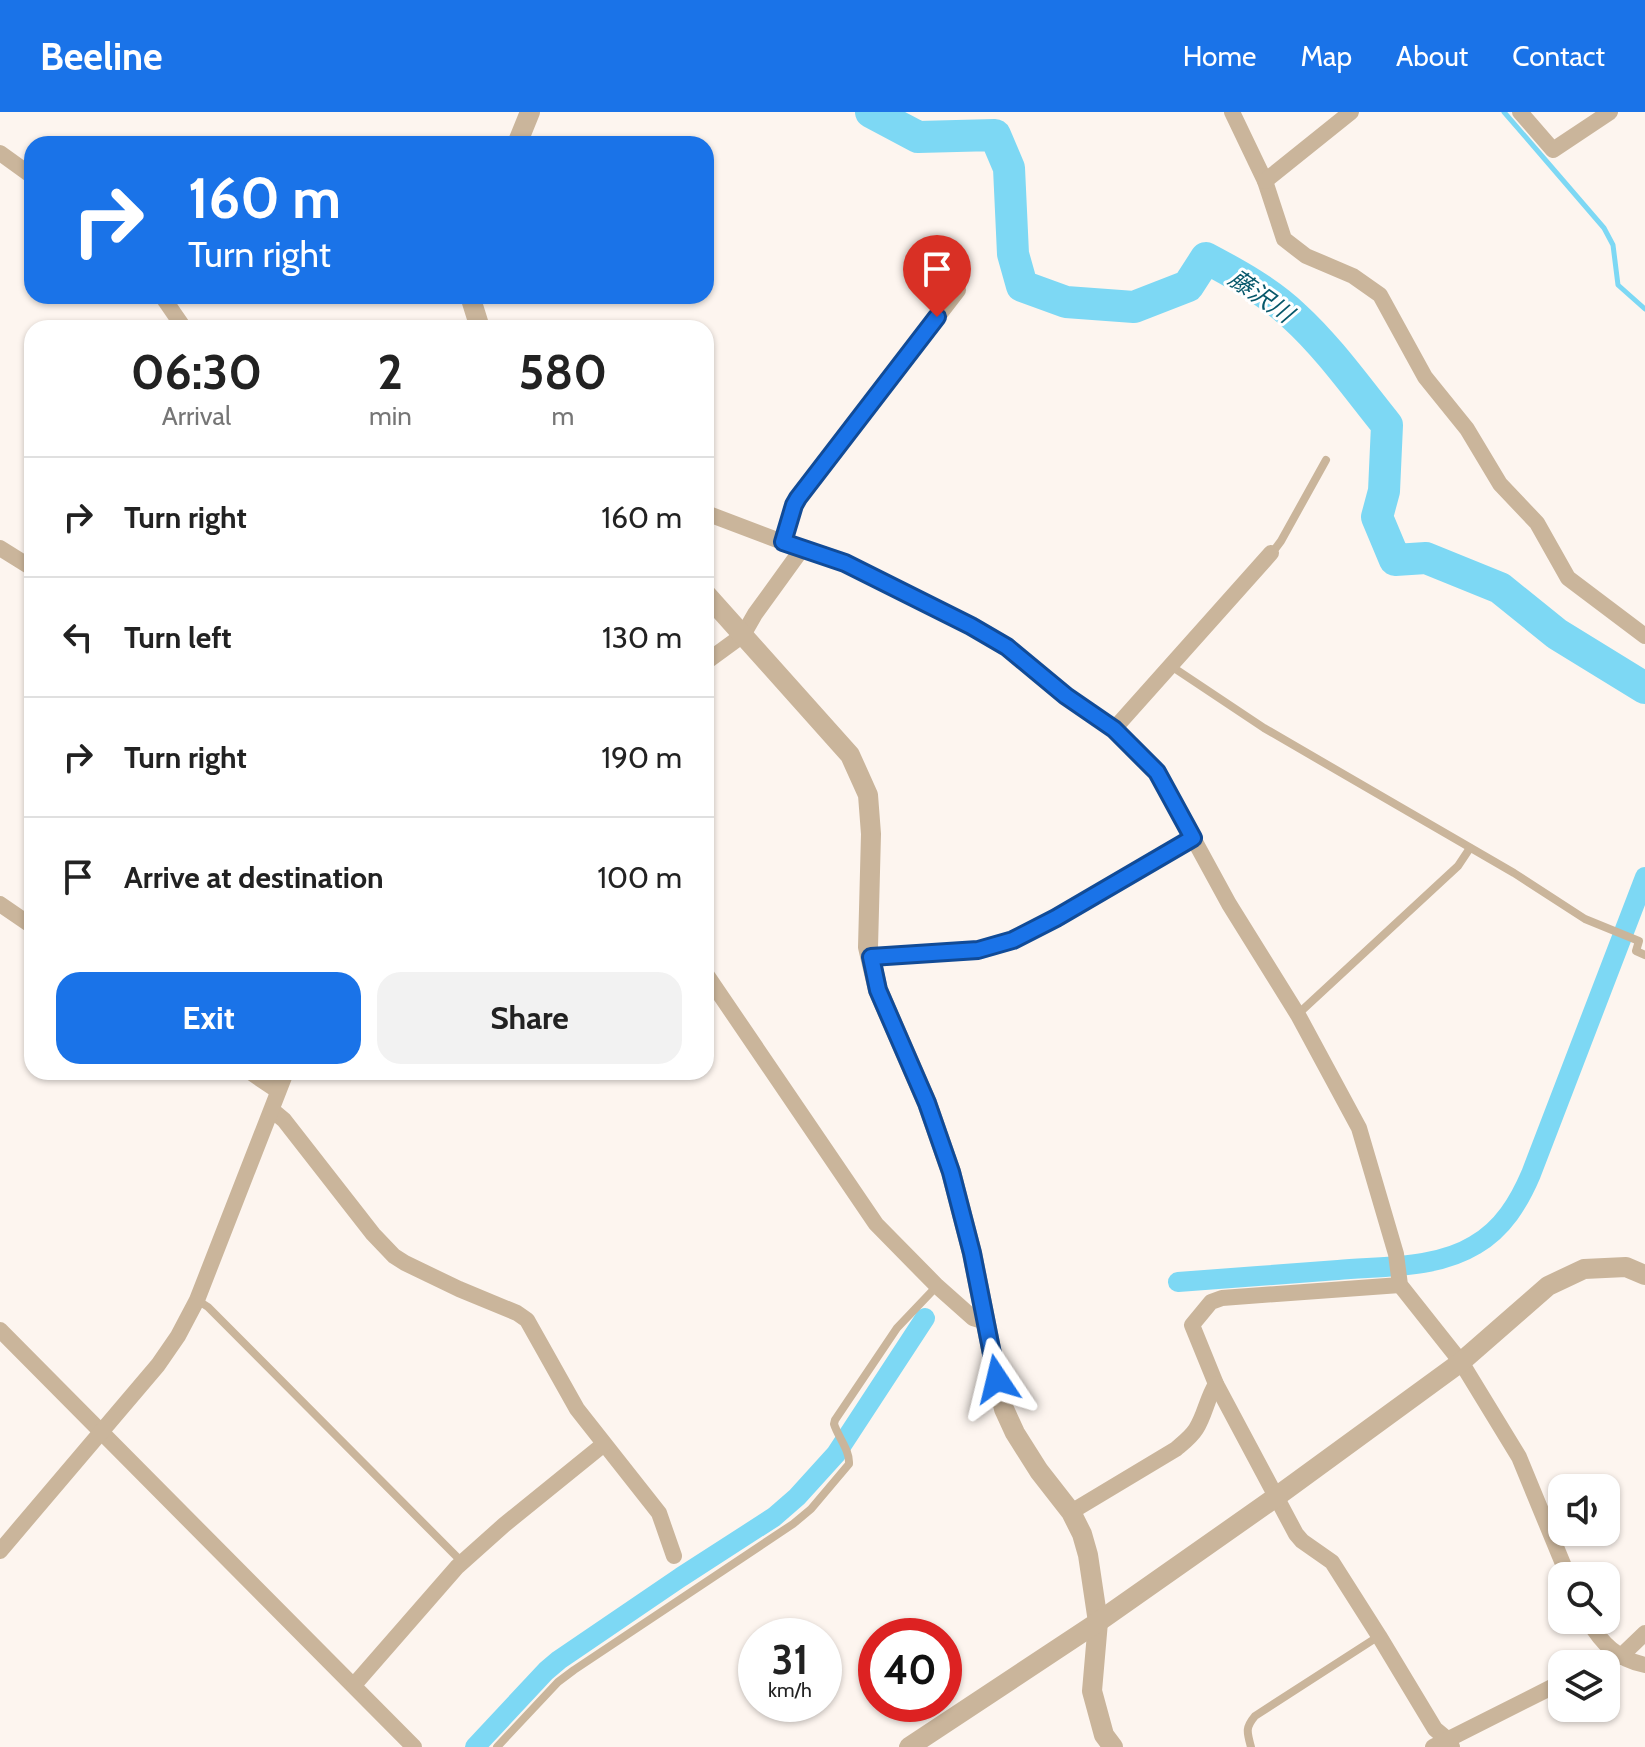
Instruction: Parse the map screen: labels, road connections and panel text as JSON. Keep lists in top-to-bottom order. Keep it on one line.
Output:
{"water":["藤沢川"],"page":{"header":"Beeline","nav":["Home","Map","About","Contact"],"turn":["160 m","Turn right"],"eta":["06:30","Arrival","2","min","580","m"],"list":[{"name":"Turn right","value":"160 m"},{"name":"Turn left","value":"130 m"},{"name":"Turn right","value":"190 m"},{"name":"Arrive at destination","value":"100 m"}],"buttons":["Exit","Share"],"speed":"31 km/h","limit":"40"}}
